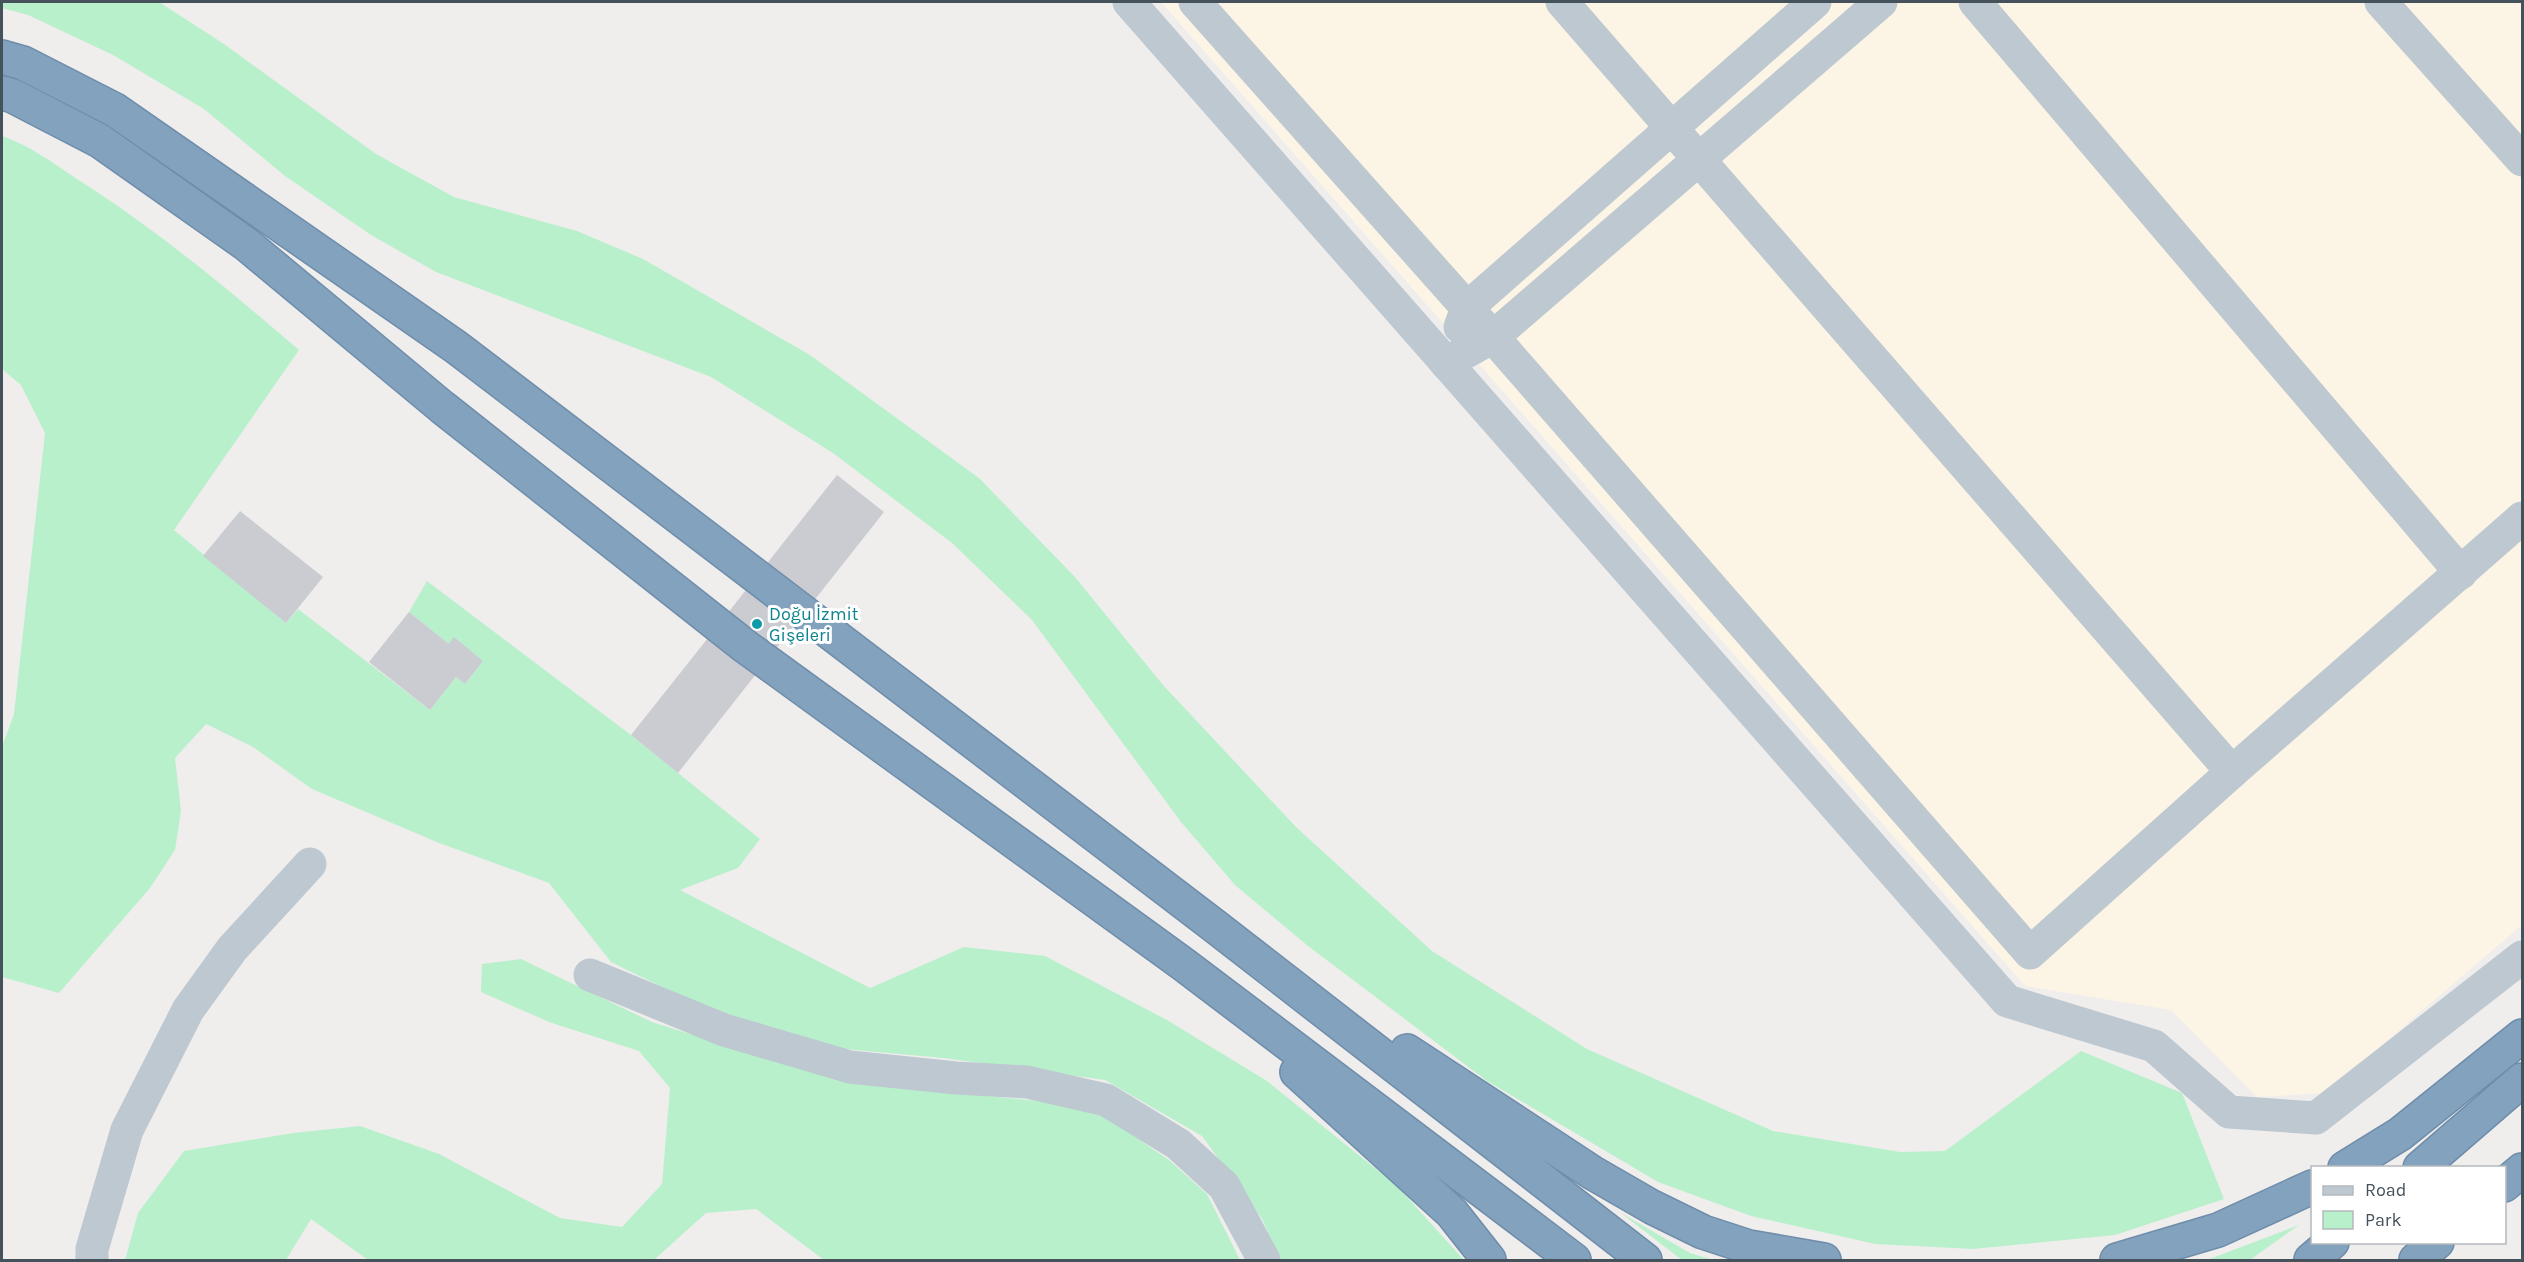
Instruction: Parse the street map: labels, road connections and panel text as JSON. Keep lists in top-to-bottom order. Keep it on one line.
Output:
{"places":["Doğu İzmit Gişeleri"],"legend":["Road","Park"]}
